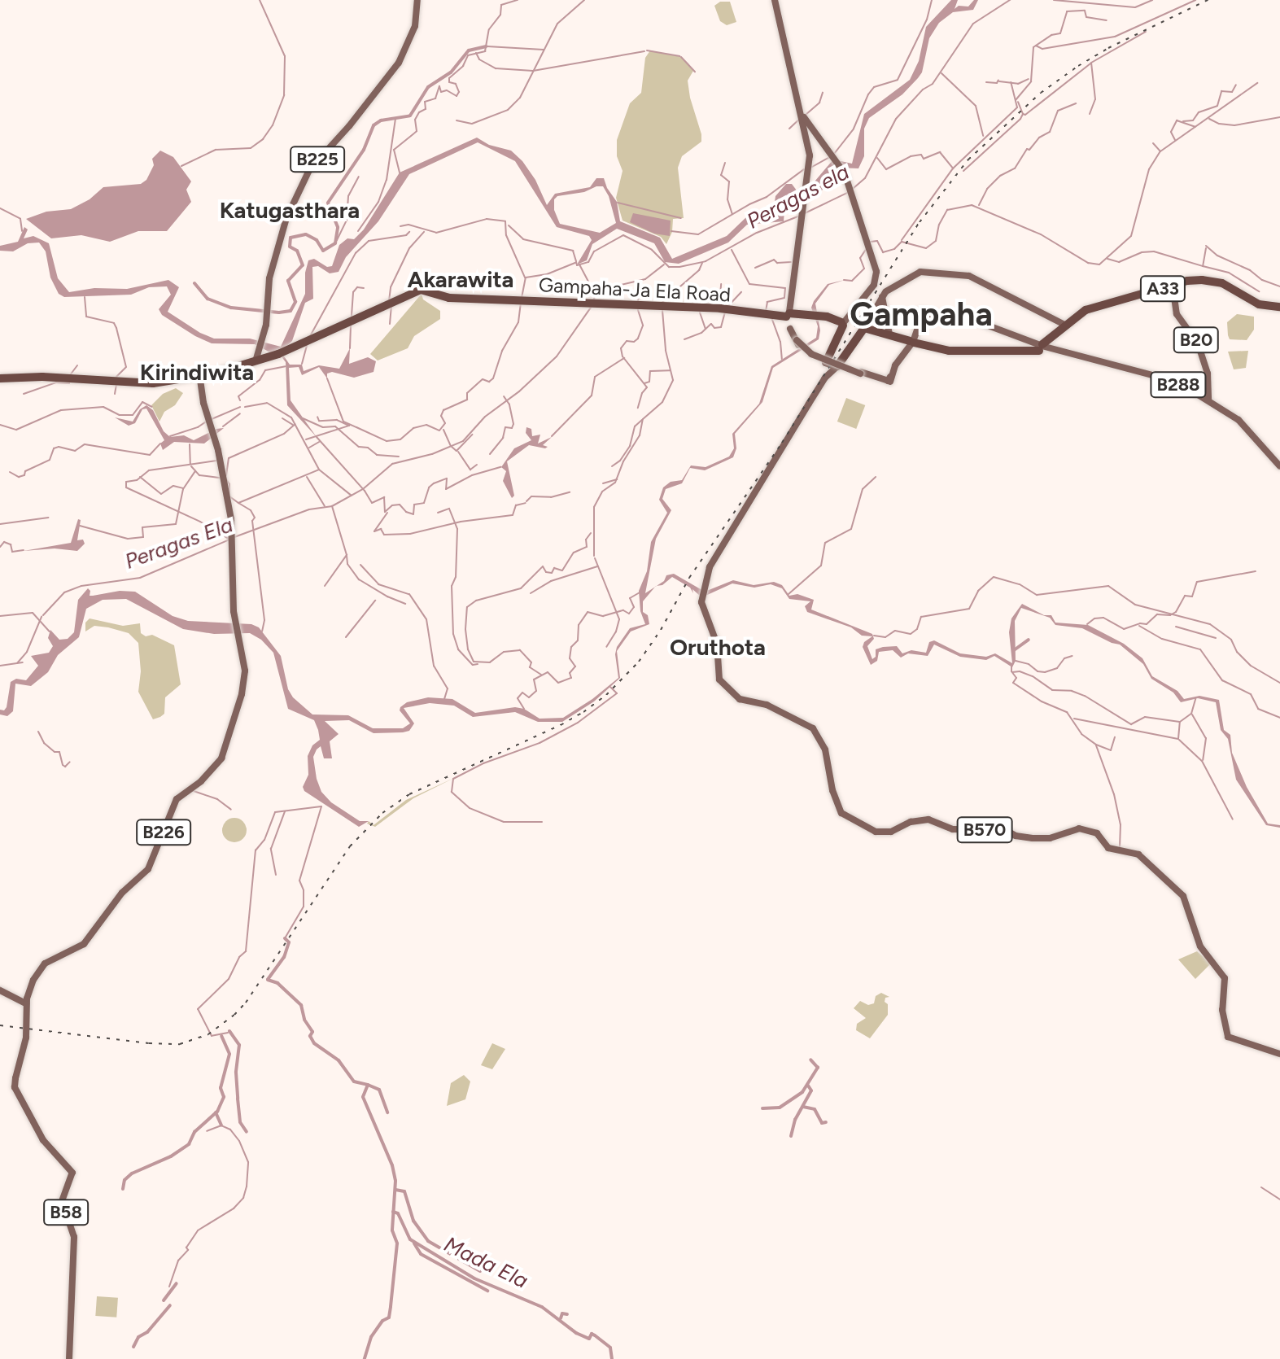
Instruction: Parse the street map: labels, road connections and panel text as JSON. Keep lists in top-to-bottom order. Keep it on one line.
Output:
{"streets":{"highway":["A33","Gampaha-Ja Ela Road"],"main road":["B225","B20","B288","B570","B226","B58"]},"crossings":[["B225","Gampaha-Ja Ela Road"],["A33","B20"],["A33","B288"],["Gampaha-Ja Ela Road","B226"],["B20","B288"],["B226","B58"]],"districts":["Katugasthara","Akarawita","Gampaha","Kirindiwita","Oruthota"],"water":["Peragas ela","Peragas Ela","Mada Ela"]}
